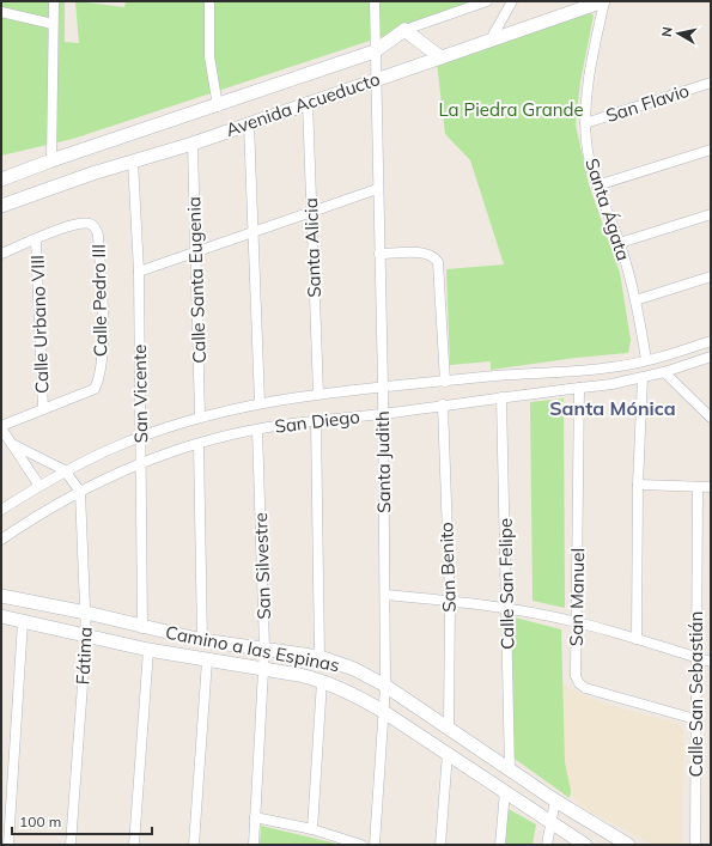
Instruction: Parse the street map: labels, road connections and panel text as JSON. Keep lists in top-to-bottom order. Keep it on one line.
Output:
{"streets":{"street":["San Flavio","Avenida Acueducto","Santa Ágata","Santa Alicia","Calle Santa Eugenia","Calle Pedro III","Calle Urbano VIII","San Vicente","San Diego","Santa Judith","San Silvestre","San Benito","Calle San Felipe","San Manuel","Camino a las Espinas","Fátima","Calle San Sebastián"]},"crossings":[["San Flavio","Santa Ágata"],["Avenida Acueducto","Santa Ágata"],["Avenida Acueducto","Santa Alicia"],["Avenida Acueducto","Calle Santa Eugenia"],["Avenida Acueducto","San Vicente"],["Avenida Acueducto","Santa Judith"],["Santa Ágata","San Diego"],["Santa Alicia","San Diego"],["Calle Santa Eugenia","San Diego"],["Calle Pedro III","Calle Urbano VIII"],["San Vicente","San Diego"],["San Vicente","Camino a las Espinas"],["San Diego","Santa Judith"],["San Diego","San Silvestre"],["San Diego","San Benito"],["San Diego","Calle San Felipe"],["San Diego","San Manuel"],["San Diego","Fátima"],["Santa Judith","Camino a las Espinas"],["San Silvestre","Camino a las Espinas"],["San Benito","Camino a las Espinas"],["Calle San Felipe","Camino a las Espinas"],["San Manuel","Calle San Sebastián"],["Camino a las Espinas","Fátima"]],"districts":["Santa Mónica"],"parks":["La Piedra Grande"],"scale_bar":"100 m","north":"left"}
